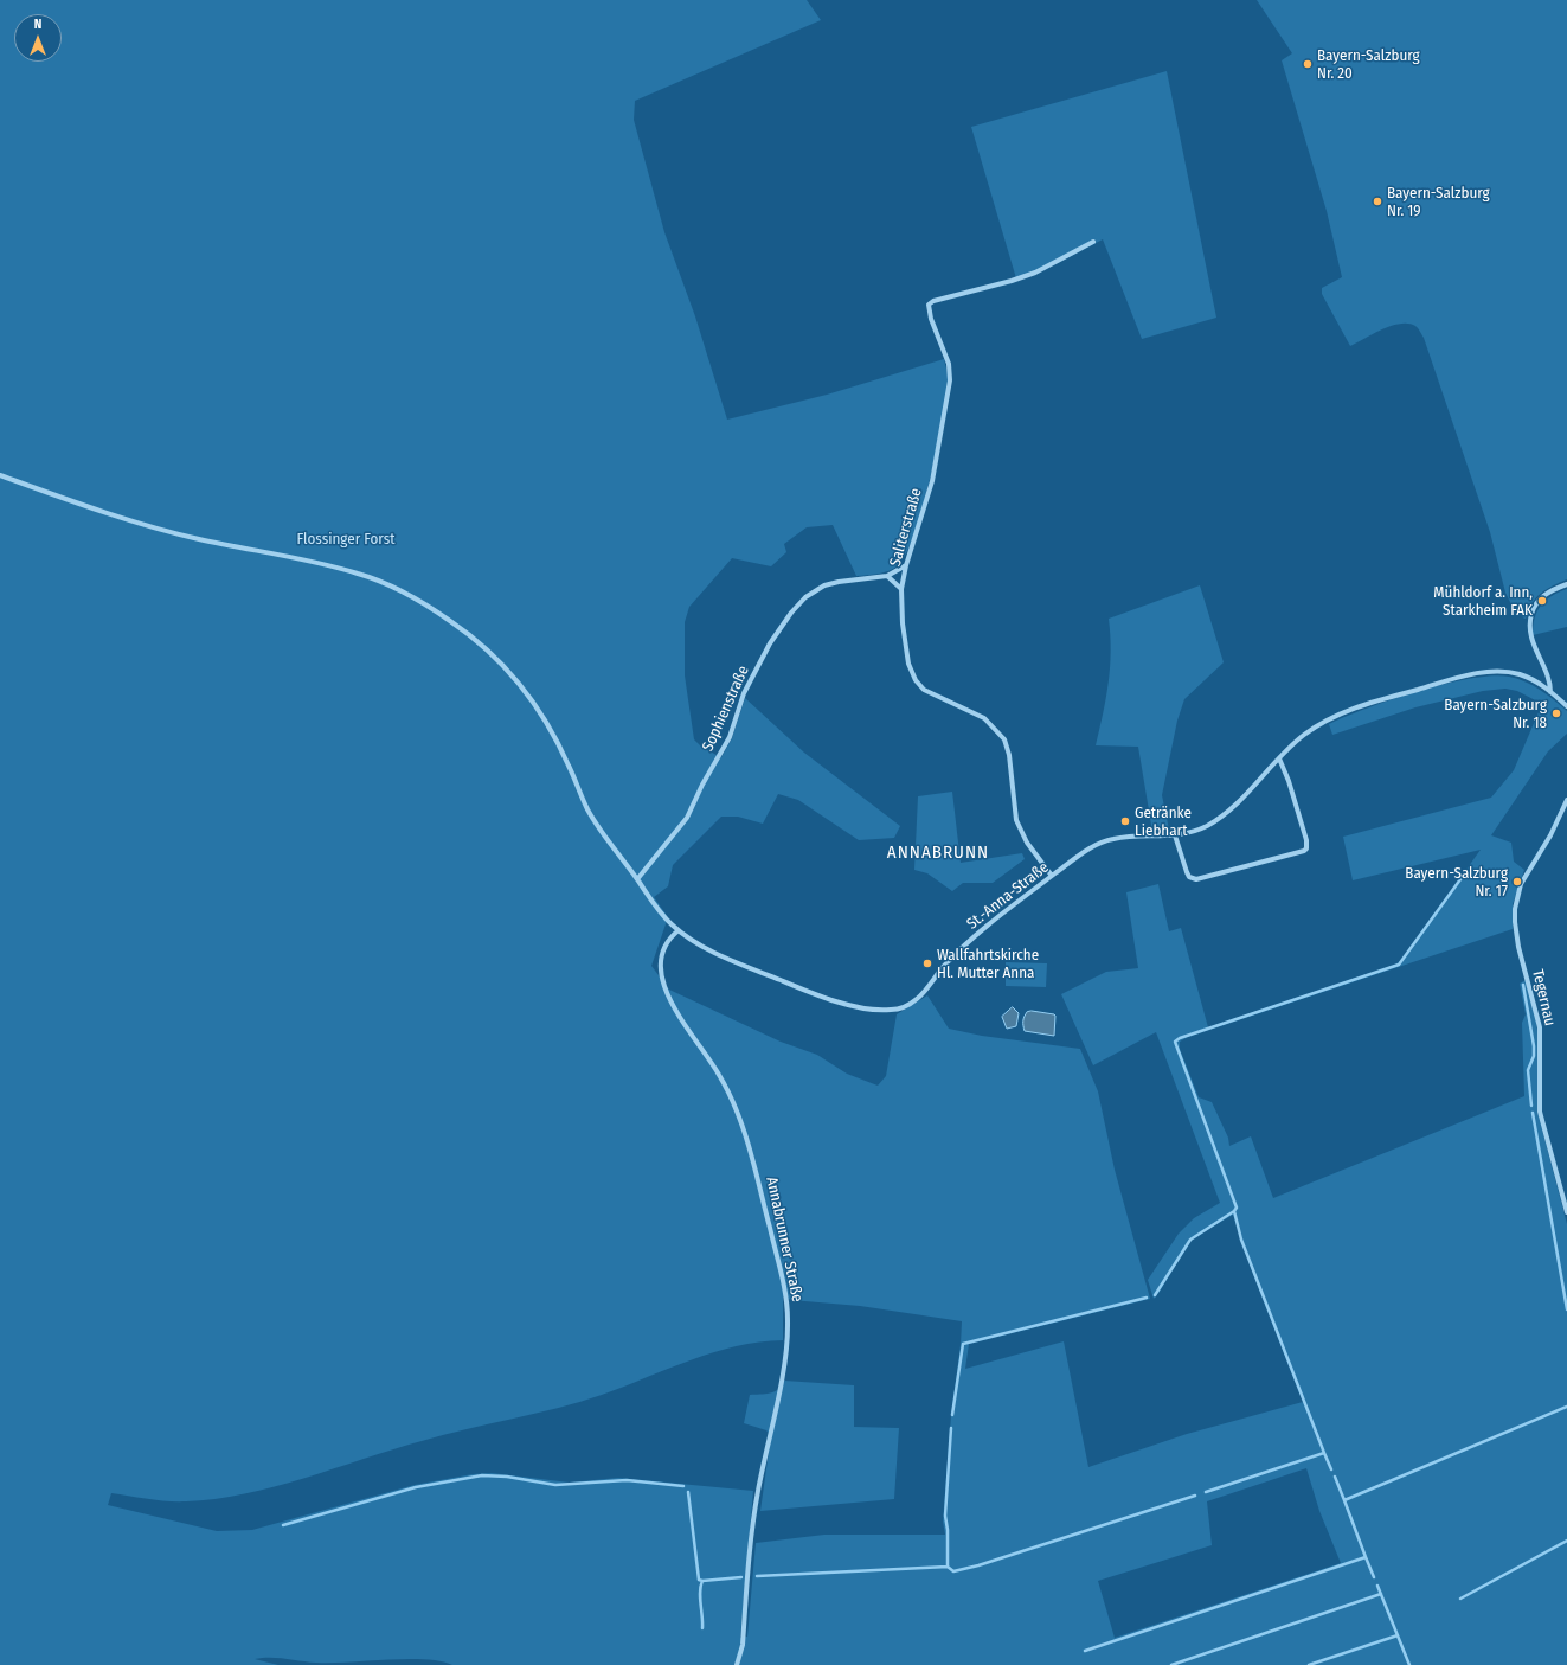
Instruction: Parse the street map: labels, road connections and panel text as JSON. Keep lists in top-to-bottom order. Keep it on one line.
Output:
{"streets":{"street":["Saliterstraße","Sophienstraße","St.-Anna-Straße","Tegernau","Annabrunner Straße"]},"crossings":[["Saliterstraße","Sophienstraße"],["Saliterstraße","St.-Anna-Straße"],["Sophienstraße","St.-Anna-Straße"],["St.-Anna-Straße","Annabrunner Straße"]],"districts":["ANNABRUNN"],"parks":["Flossinger Forst"],"places":["Bayern-Salzburg Nr. 20","Bayern-Salzburg Nr. 19","Mühldorf a. Inn, Starkheim FAK","Bayern-Salzburg Nr. 18","Getränke Liebhart","Bayern-Salzburg Nr. 17","Wallfahrtskirche Hl. Mutter Anna"],"north":"top"}
